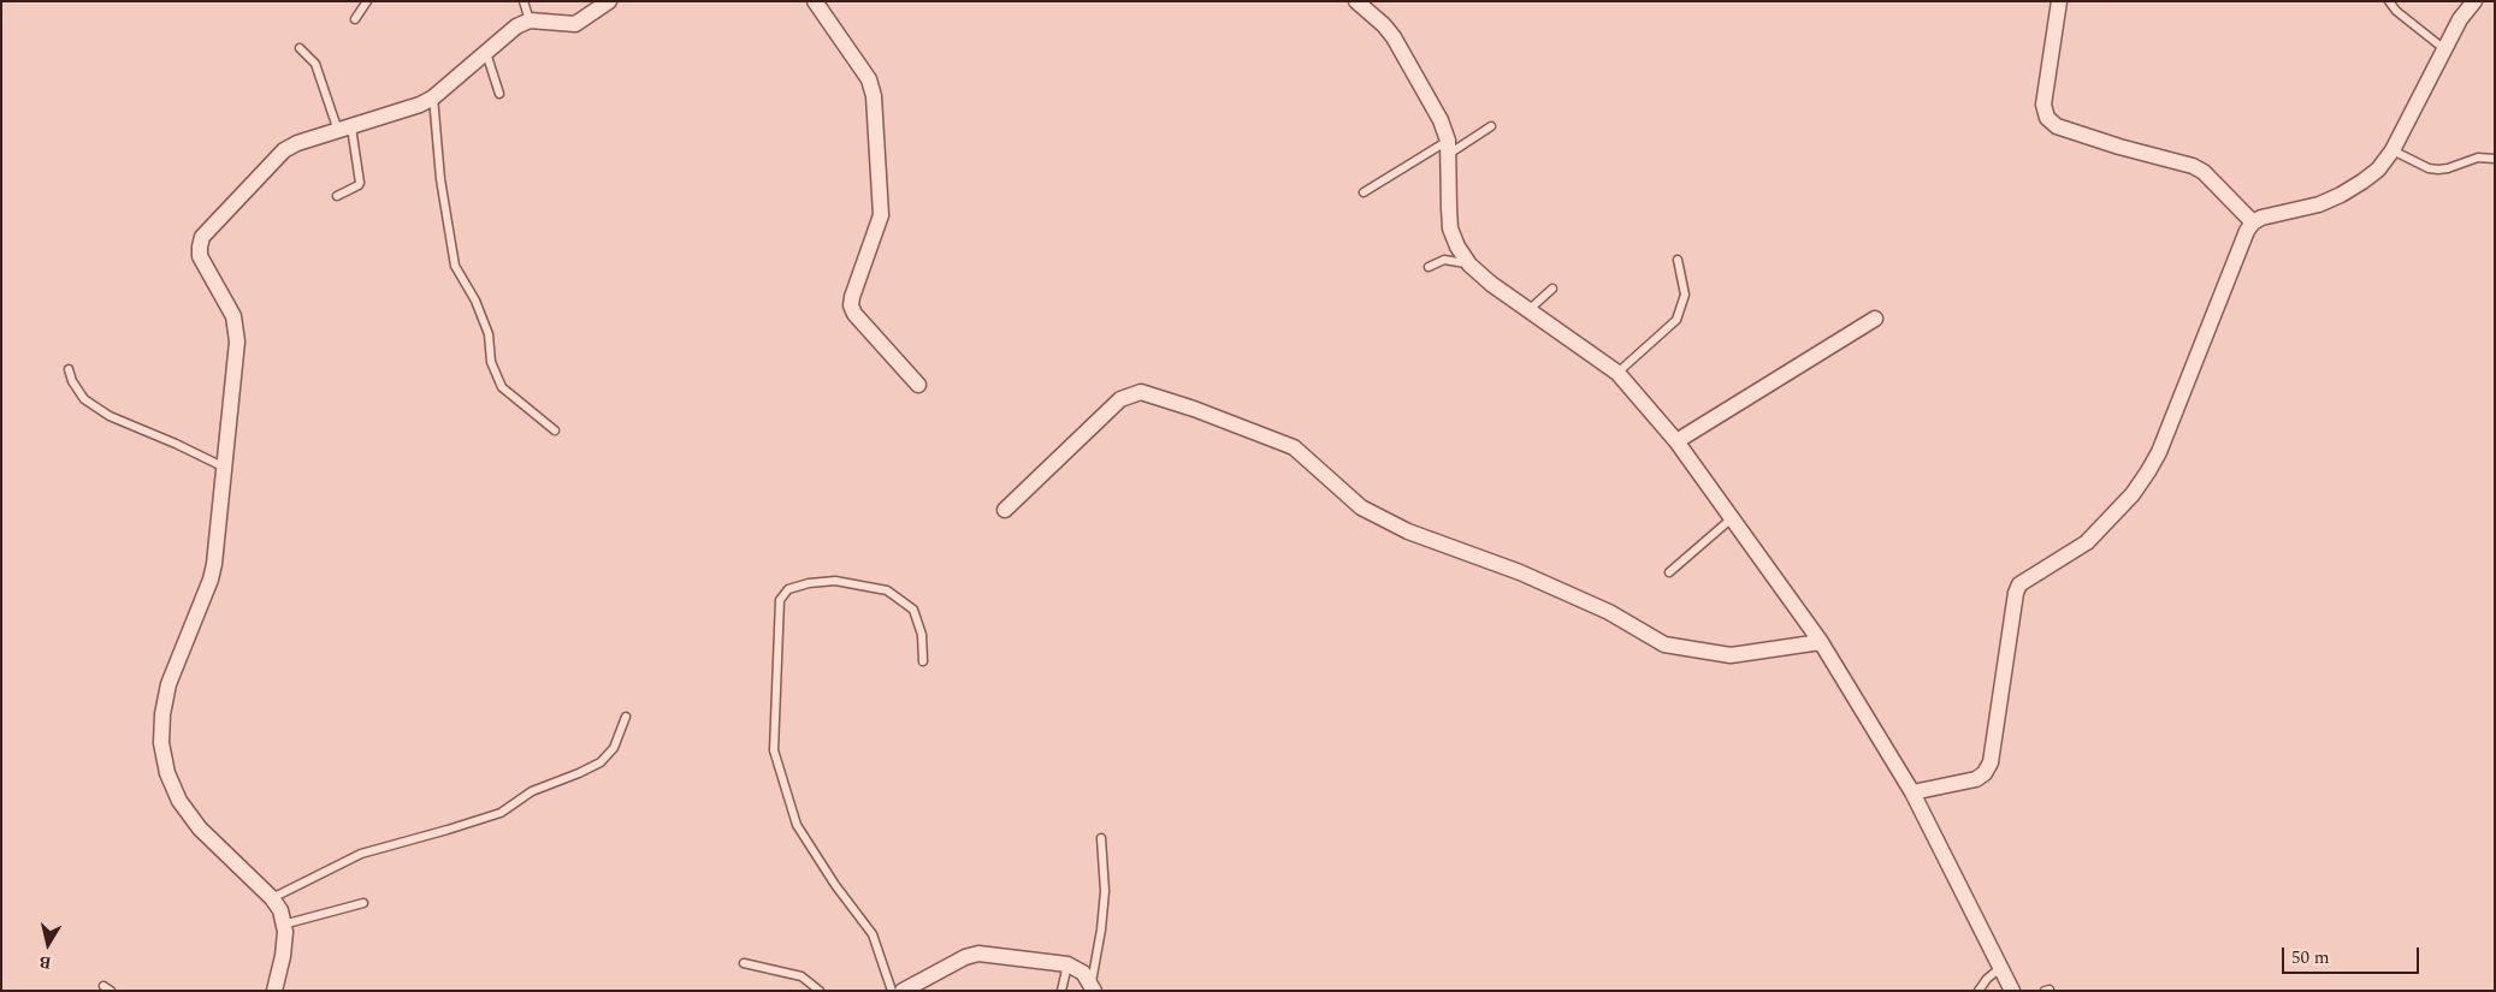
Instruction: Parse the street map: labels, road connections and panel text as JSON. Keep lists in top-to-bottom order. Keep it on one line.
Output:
{"scale_bar":"50 m","north":"bottom"}
